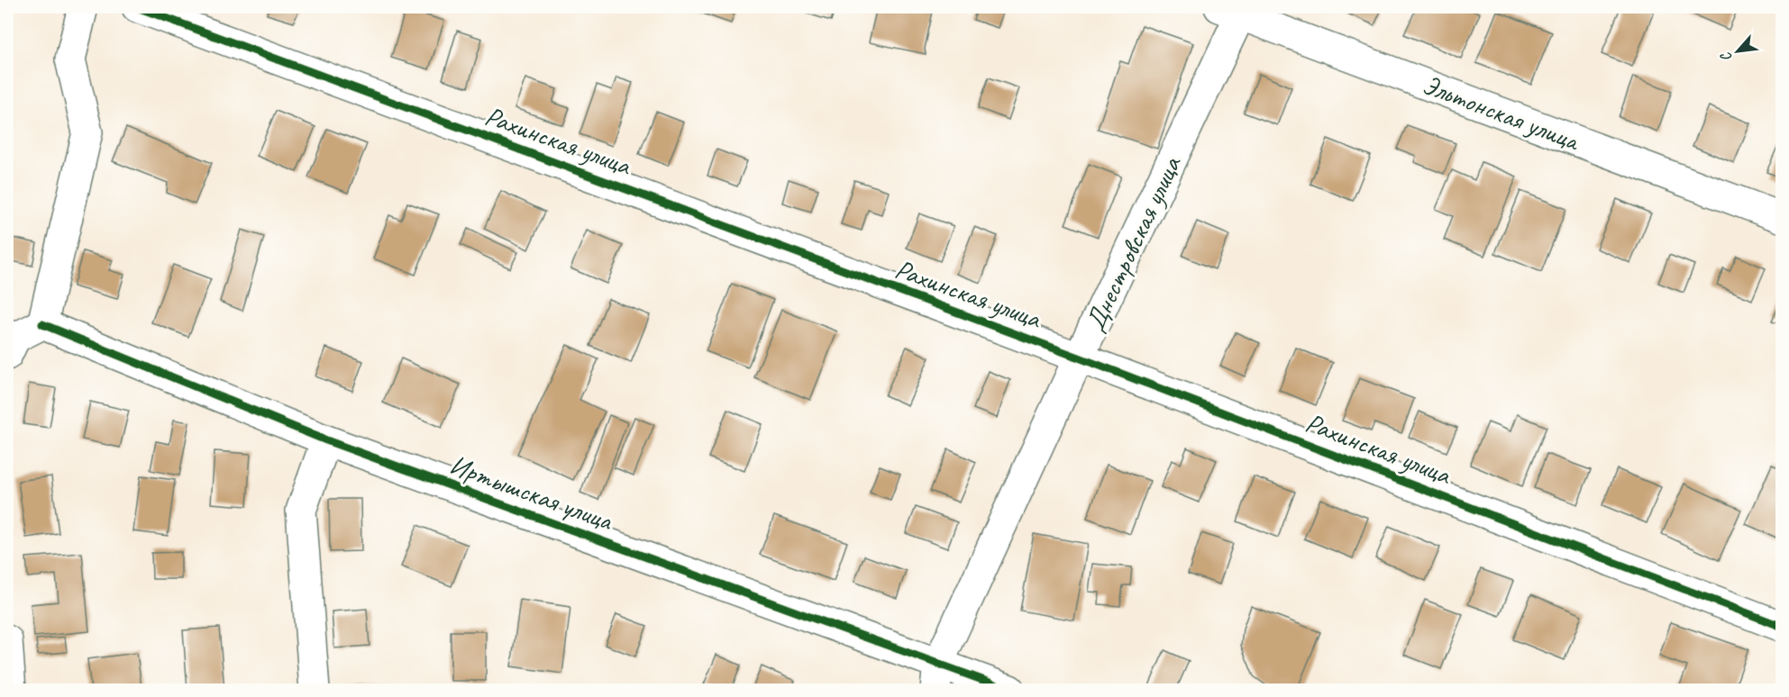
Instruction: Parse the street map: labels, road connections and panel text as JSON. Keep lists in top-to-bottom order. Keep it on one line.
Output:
{"streets":{"street":["Эльтонская улица","Рахинская улица","Днестровская улица","Иртышская улица"]},"crossings":[["Эльтонская улица","Днестровская улица"],["Рахинская улица","Днестровская улица"],["Днестровская улица","Иртышская улица"]],"north":"bottom left"}
